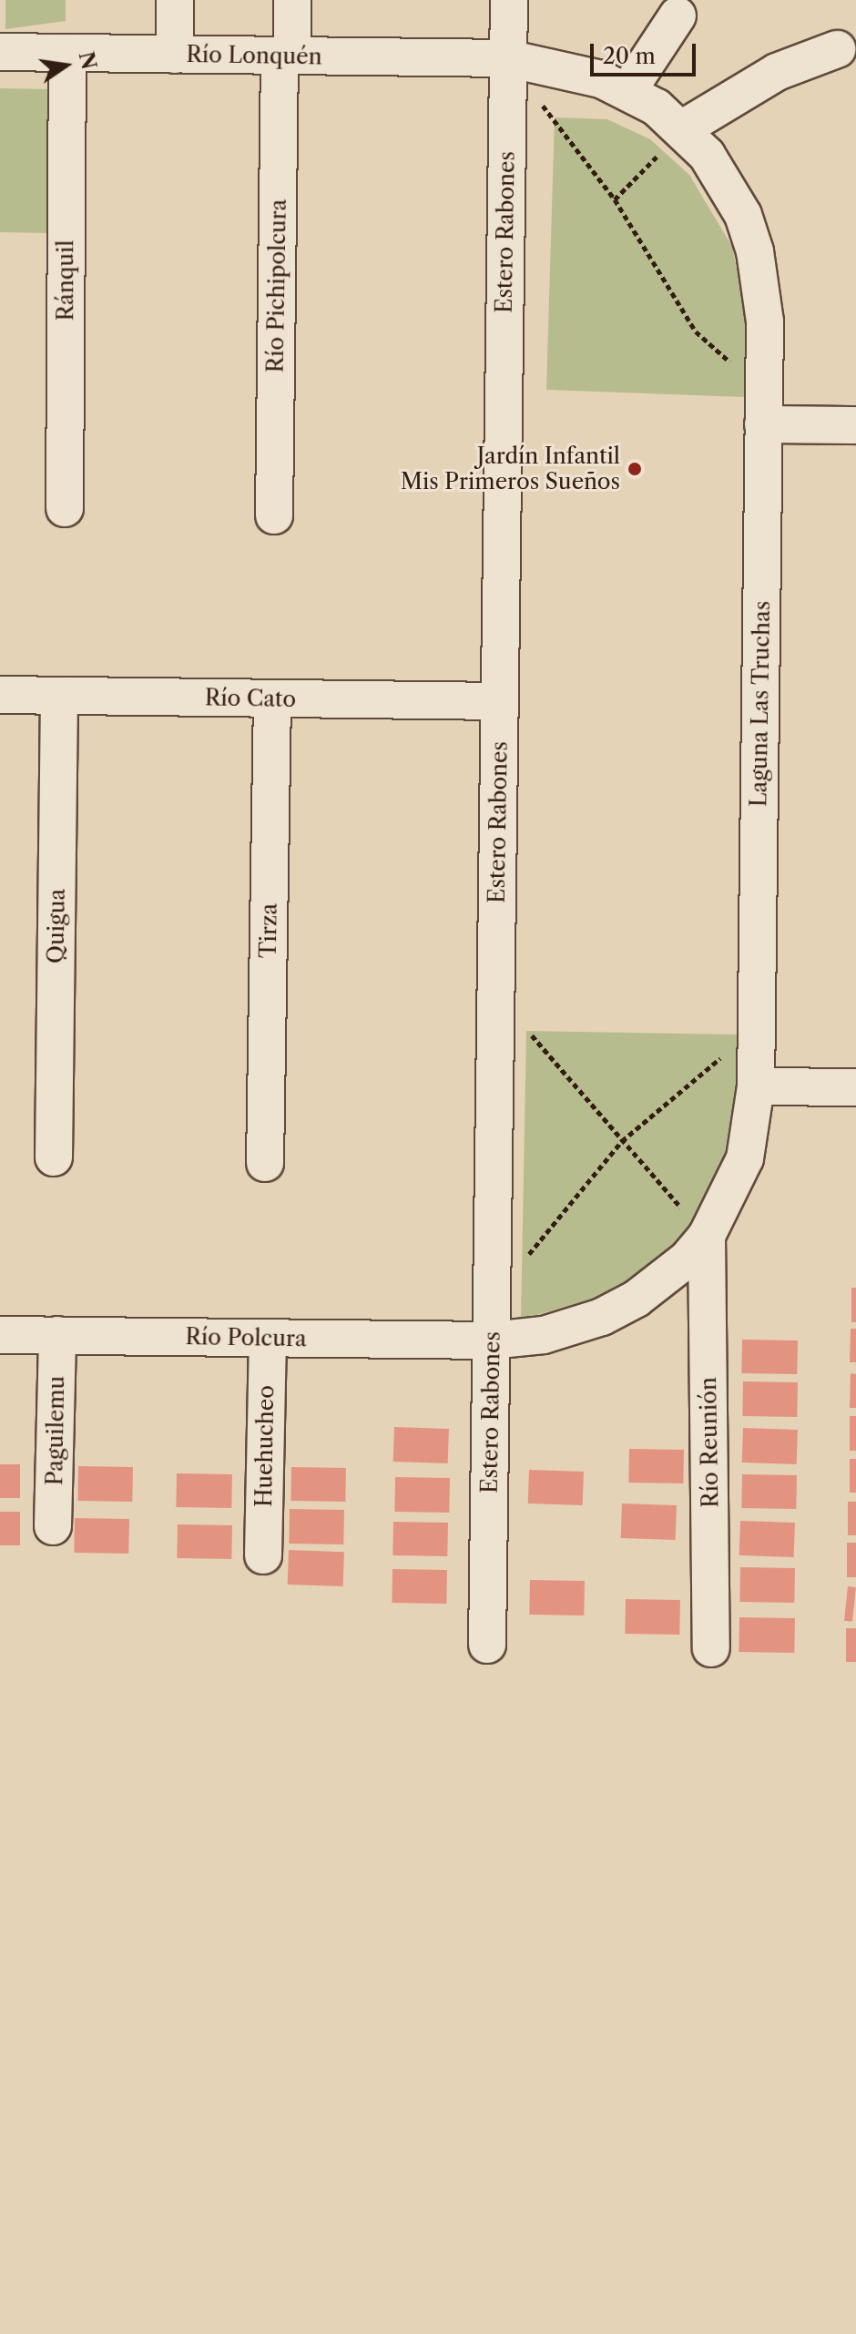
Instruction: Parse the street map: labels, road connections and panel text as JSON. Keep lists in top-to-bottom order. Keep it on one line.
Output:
{"streets":{"street":["Río Lonquén","Estero Rabones","Ránquil","Río Pichipolcura","Río Cato","Laguna Las Truchas","Quigua","Tirza","Río Polcura","Paguilemu","Río Reunión","Huehucheo"]},"crossings":[["Río Lonquén","Estero Rabones"],["Río Lonquén","Ránquil"],["Río Lonquén","Río Pichipolcura"],["Río Lonquén","Laguna Las Truchas"],["Estero Rabones","Río Cato"],["Estero Rabones","Laguna Las Truchas"],["Estero Rabones","Río Polcura"],["Río Cato","Quigua"],["Río Cato","Tirza"],["Laguna Las Truchas","Río Polcura"],["Laguna Las Truchas","Río Reunión"],["Río Polcura","Paguilemu"],["Río Polcura","Huehucheo"]],"places":["Jardín Infantil Mis Primeros Sueños"],"scale_bar":"20 m","north":"right"}
